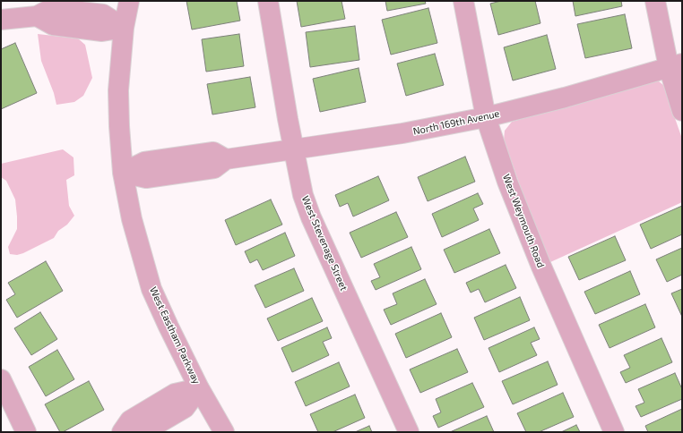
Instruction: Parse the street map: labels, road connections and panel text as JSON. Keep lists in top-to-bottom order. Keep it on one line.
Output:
{"streets":{"street":["North 169th Avenue","West Weymouth Road","West Stevenage Street","West Eastham Parkway"]},"crossings":[["North 169th Avenue","West Weymouth Road"],["North 169th Avenue","West Stevenage Street"],["North 169th Avenue","West Eastham Parkway"]]}
